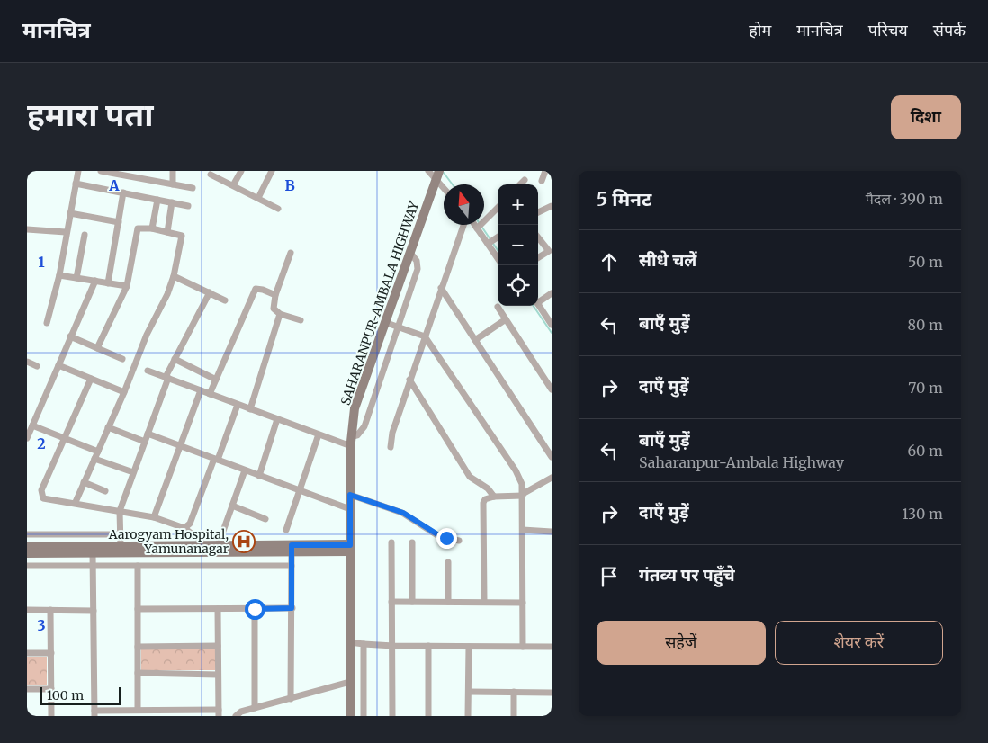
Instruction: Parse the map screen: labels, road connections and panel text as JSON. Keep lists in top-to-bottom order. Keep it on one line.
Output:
{"streets":{"street":["SAHARANPUR-AMBALA HIGHWAY"]},"places":{"hospital":["Aarogyam Hospital, Yamunanagar"]},"scale_bar":"100 m","north":"top","page":{"header":"मानचित्र","nav":["होम","मानचित्र","परिचय","संपर्क"],"title":"हमारा पता","buttons":["दिशा",["सहेजें","शेयर करें"]],"heading":["5 मिनट","पैदल · 390 m"],"map_buttons":["+","−"],"list":[["सीधे चलें","50 m"],["बाएँ मुड़ें","80 m"],["दाएँ मुड़ें","70 m"],["बाएँ मुड़ें","Saharanpur-Ambala Highway","60 m"],["दाएँ मुड़ें","130 m"],"गंतव्य पर पहुँचे"],"scale":"100 m"},"grid":{"columns":["A","B"],"rows":["1","2","3"]}}
